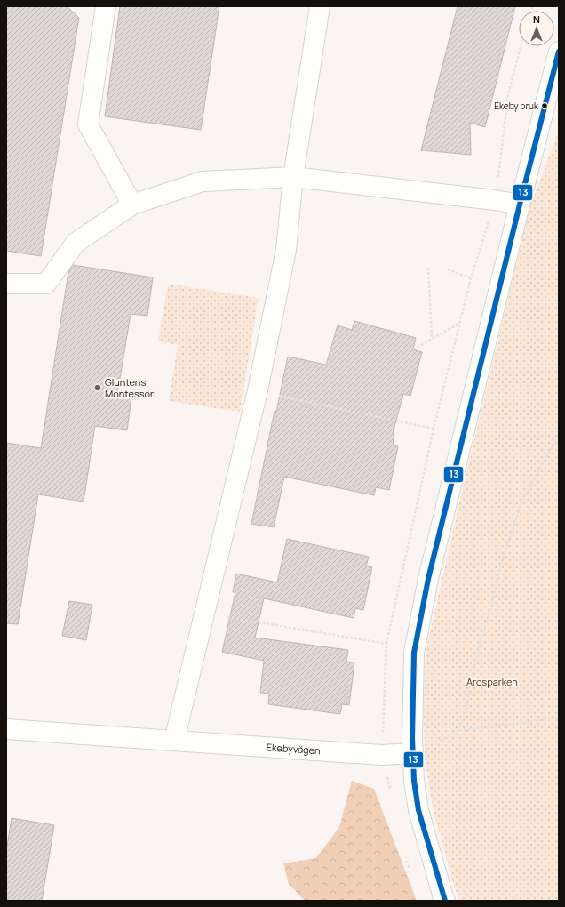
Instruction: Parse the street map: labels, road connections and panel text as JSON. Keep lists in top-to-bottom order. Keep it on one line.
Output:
{"streets":{"street":["Ekebyvägen"]},"parks":["Arosparken"],"places":["Ekeby bruk","Gluntens Montessori"],"lines":["transit line 13"],"north":"top"}
